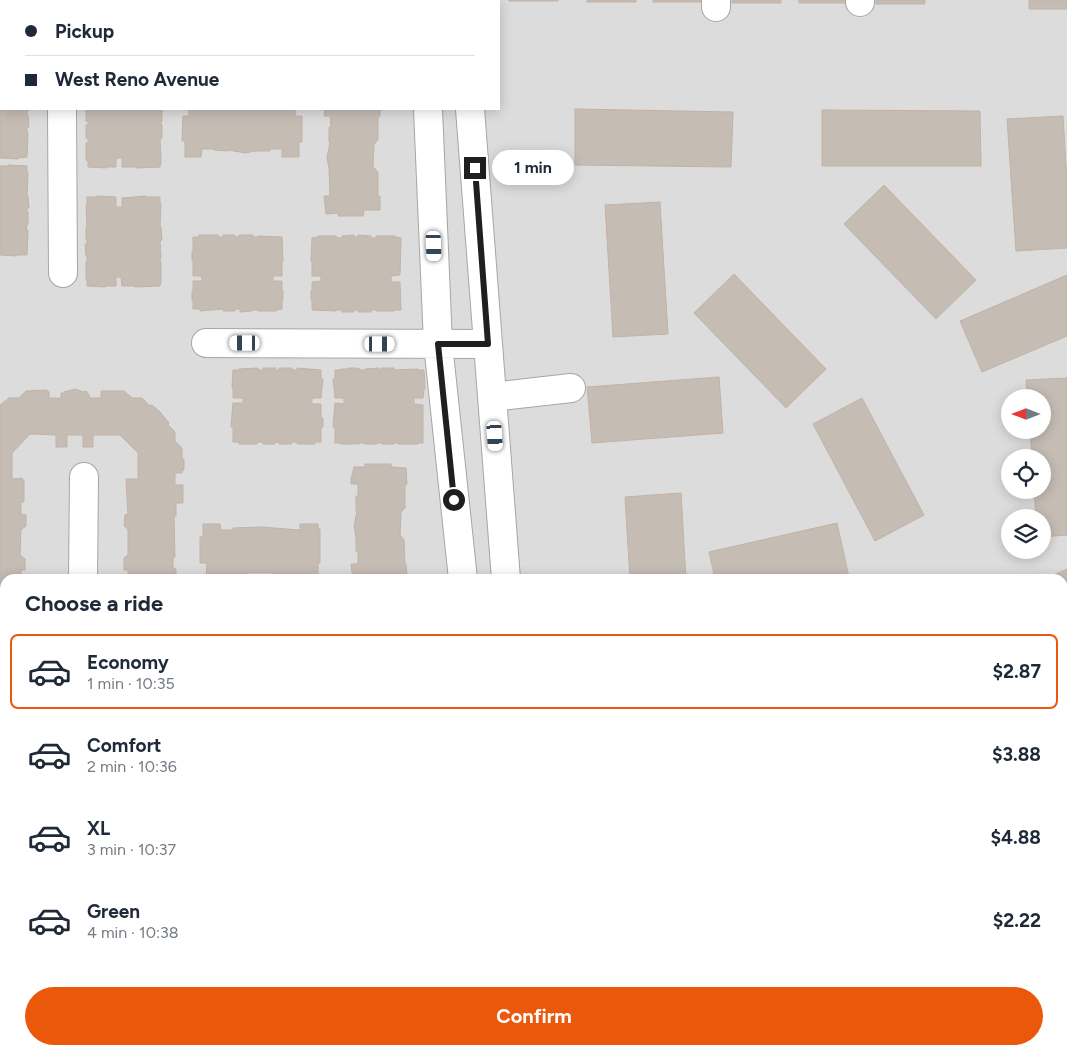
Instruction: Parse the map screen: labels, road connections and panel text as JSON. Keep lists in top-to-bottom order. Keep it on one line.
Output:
{"north":"left","page":{"banner":["Pickup","West Reno Avenue"],"bubble":"1 min","heading":"Choose a ride","list":[{"name":"Economy","note":"1 min · 10:35","value":"$2.87"},{"name":"Comfort","note":"2 min · 10:36","value":"$3.88"},{"name":"XL","note":"3 min · 10:37","value":"$4.88"},{"name":"Green","note":"4 min · 10:38","value":"$2.22"}],"buttons":"Confirm"}}
